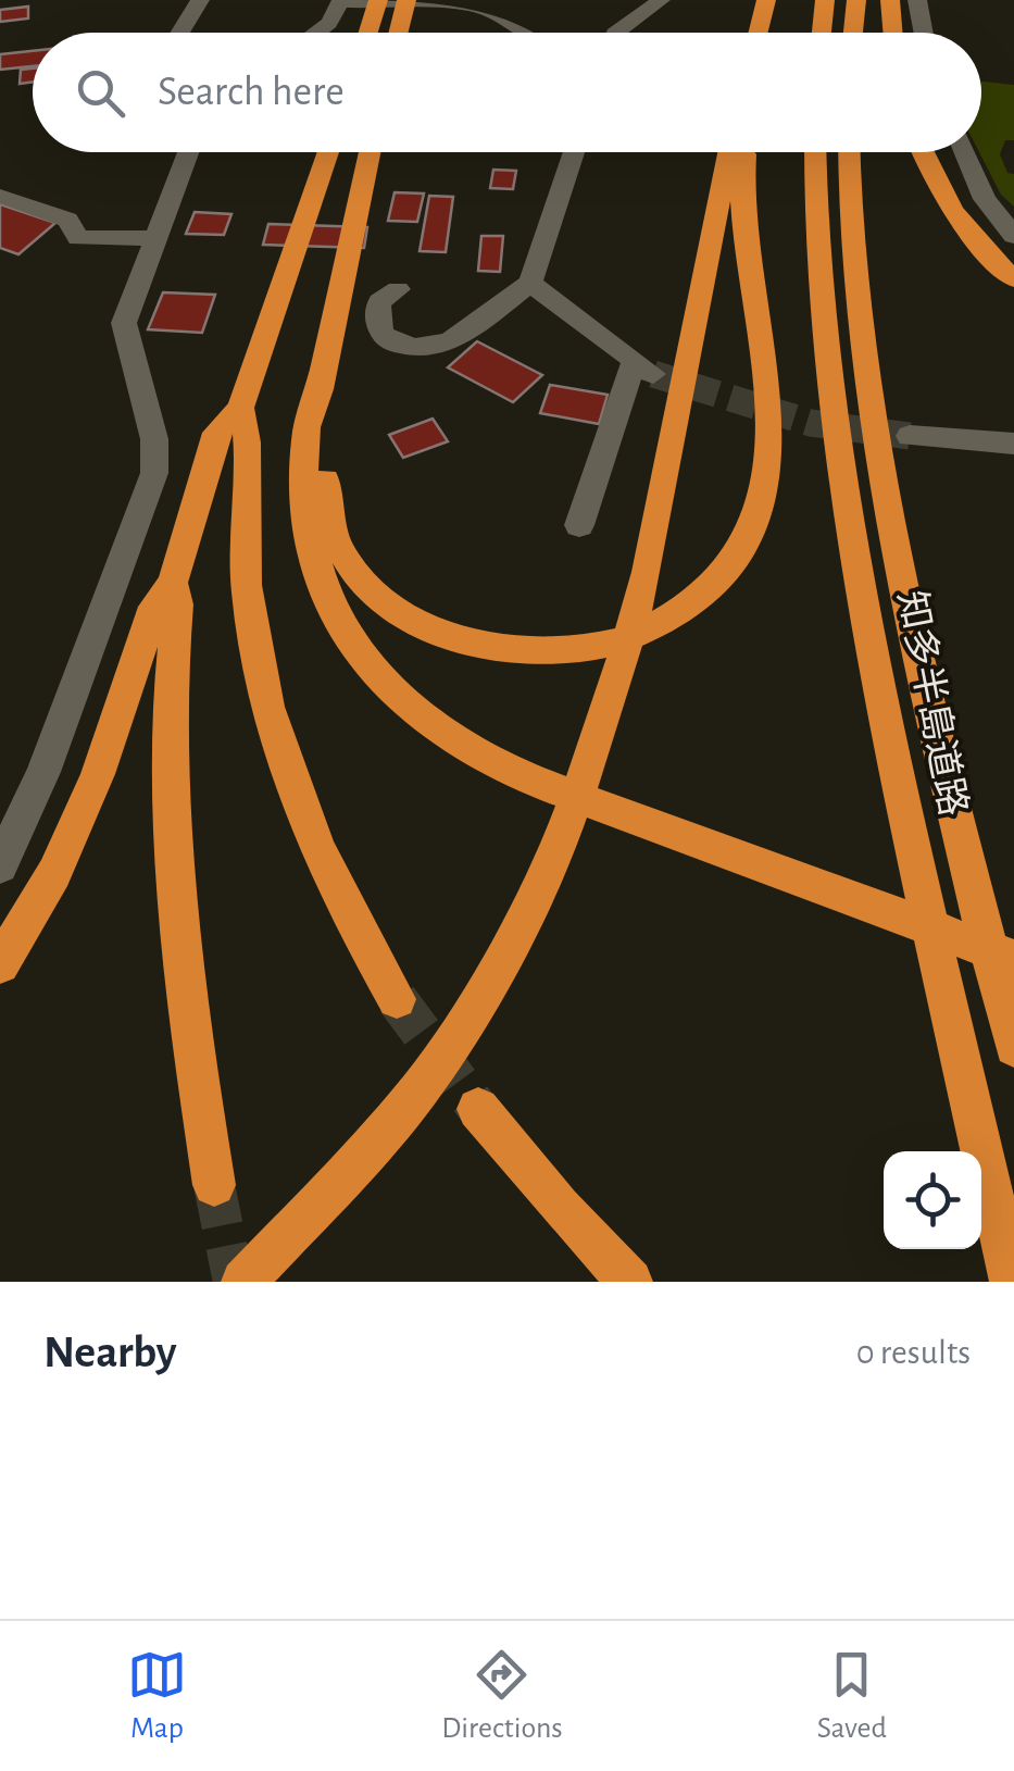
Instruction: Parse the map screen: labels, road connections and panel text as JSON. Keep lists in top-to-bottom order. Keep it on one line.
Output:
{"streets":{"highway":["知多半島道路"]},"page":{"search":"Search here","heading":["Nearby","0 results"],"nav":["Map","Directions","Saved"]}}
